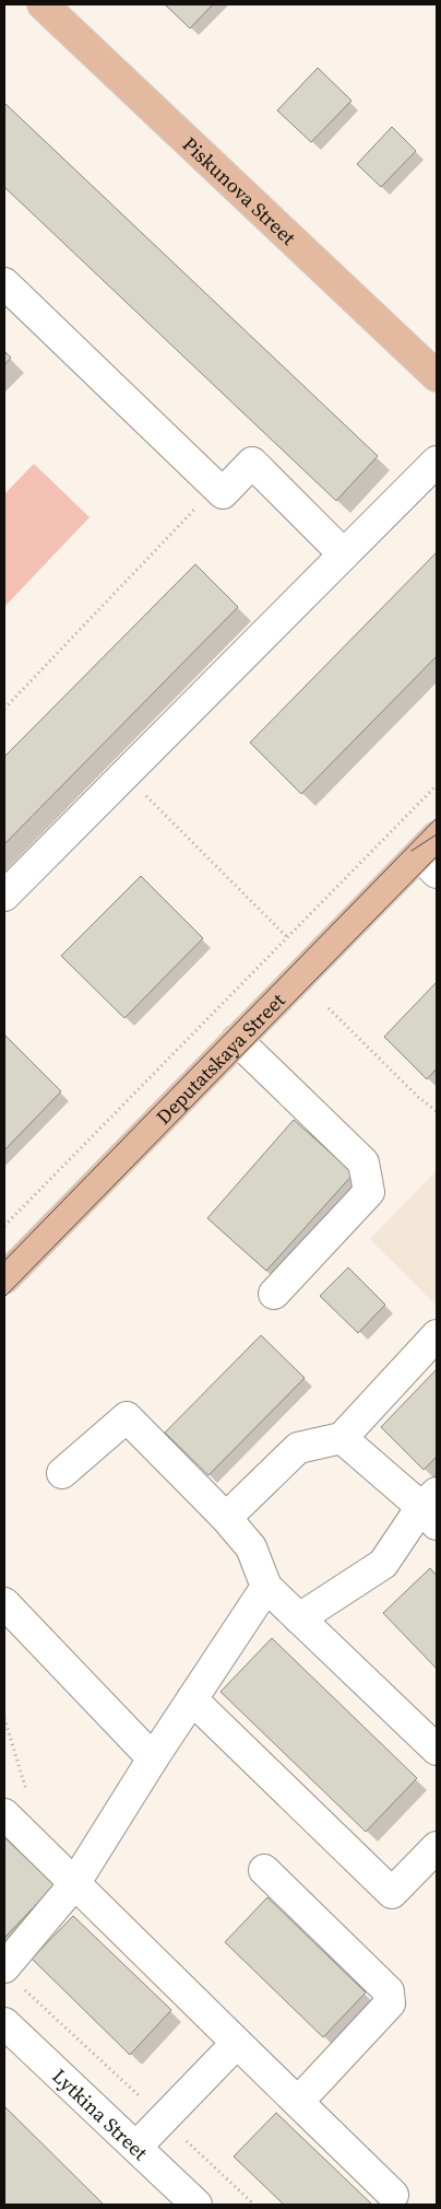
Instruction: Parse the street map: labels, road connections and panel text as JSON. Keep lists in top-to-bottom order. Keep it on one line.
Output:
{"streets":{"main road":["Piskunova Street","Deputatskaya Street"],"street":["Lytkina Street"]}}
